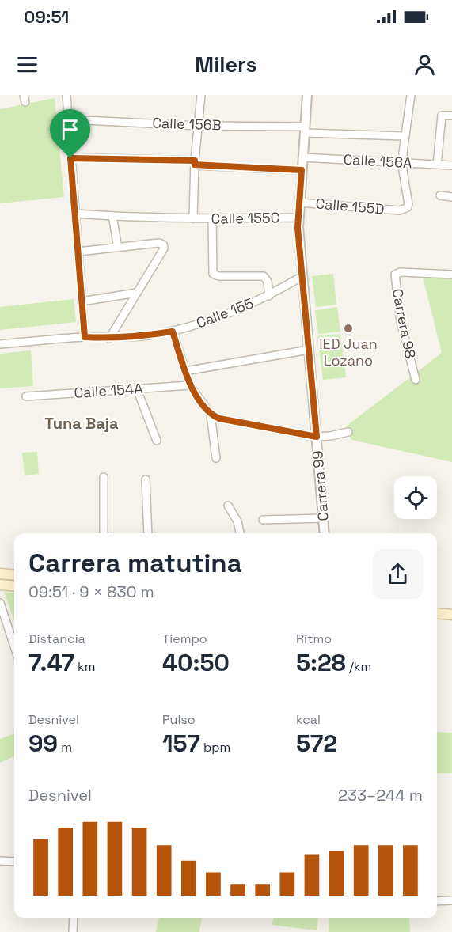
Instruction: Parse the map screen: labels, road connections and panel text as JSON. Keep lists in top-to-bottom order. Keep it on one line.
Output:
{"streets":{"street":["Calle 156B","Calle 156A","Calle 155D","Calle 155C","Calle 155","Carrera 98","Calle 154A","Carrera 99"]},"crossings":[["Calle 156B","Carrera 99"],["Calle 156A","Calle 155D"],["Calle 156A","Carrera 99"],["Calle 155D","Carrera 99"],["Calle 155C","Carrera 99"],["Calle 155","Carrera 99"]],"districts":["Tuna Baja"],"places":["IED Juan Lozano"],"page":{"status":"09:51","header":"Milers","heading":["Carrera matutina","09:51 · 9 × 830 m"],"stats":[["Distancia","7.47 km"],["Tiempo","40:50"],["Ritmo","5:28 /km"],["Desnivel","99 m"],["Pulso","157 bpm"],["kcal","572"]],"chart":["Desnivel","233–244 m"]}}
